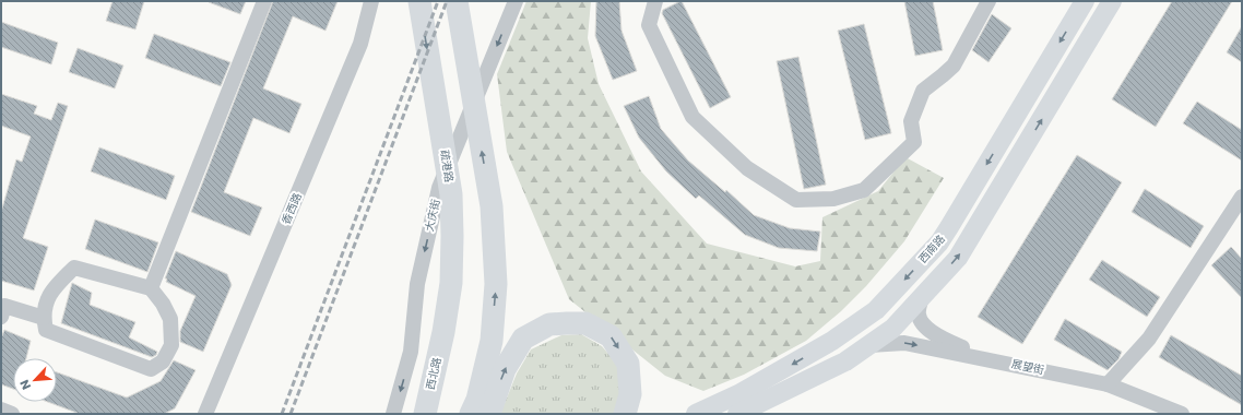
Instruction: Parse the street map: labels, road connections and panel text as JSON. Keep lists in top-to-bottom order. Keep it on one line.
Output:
{"streets":{"highway":["疏港路","西北路"],"main road":["西南路"],"street":["香西路","大庆街","展望街"]},"crossings":[["疏港路","西北路"]],"one_way":["大庆街","展望街"],"north":"bottom left"}
